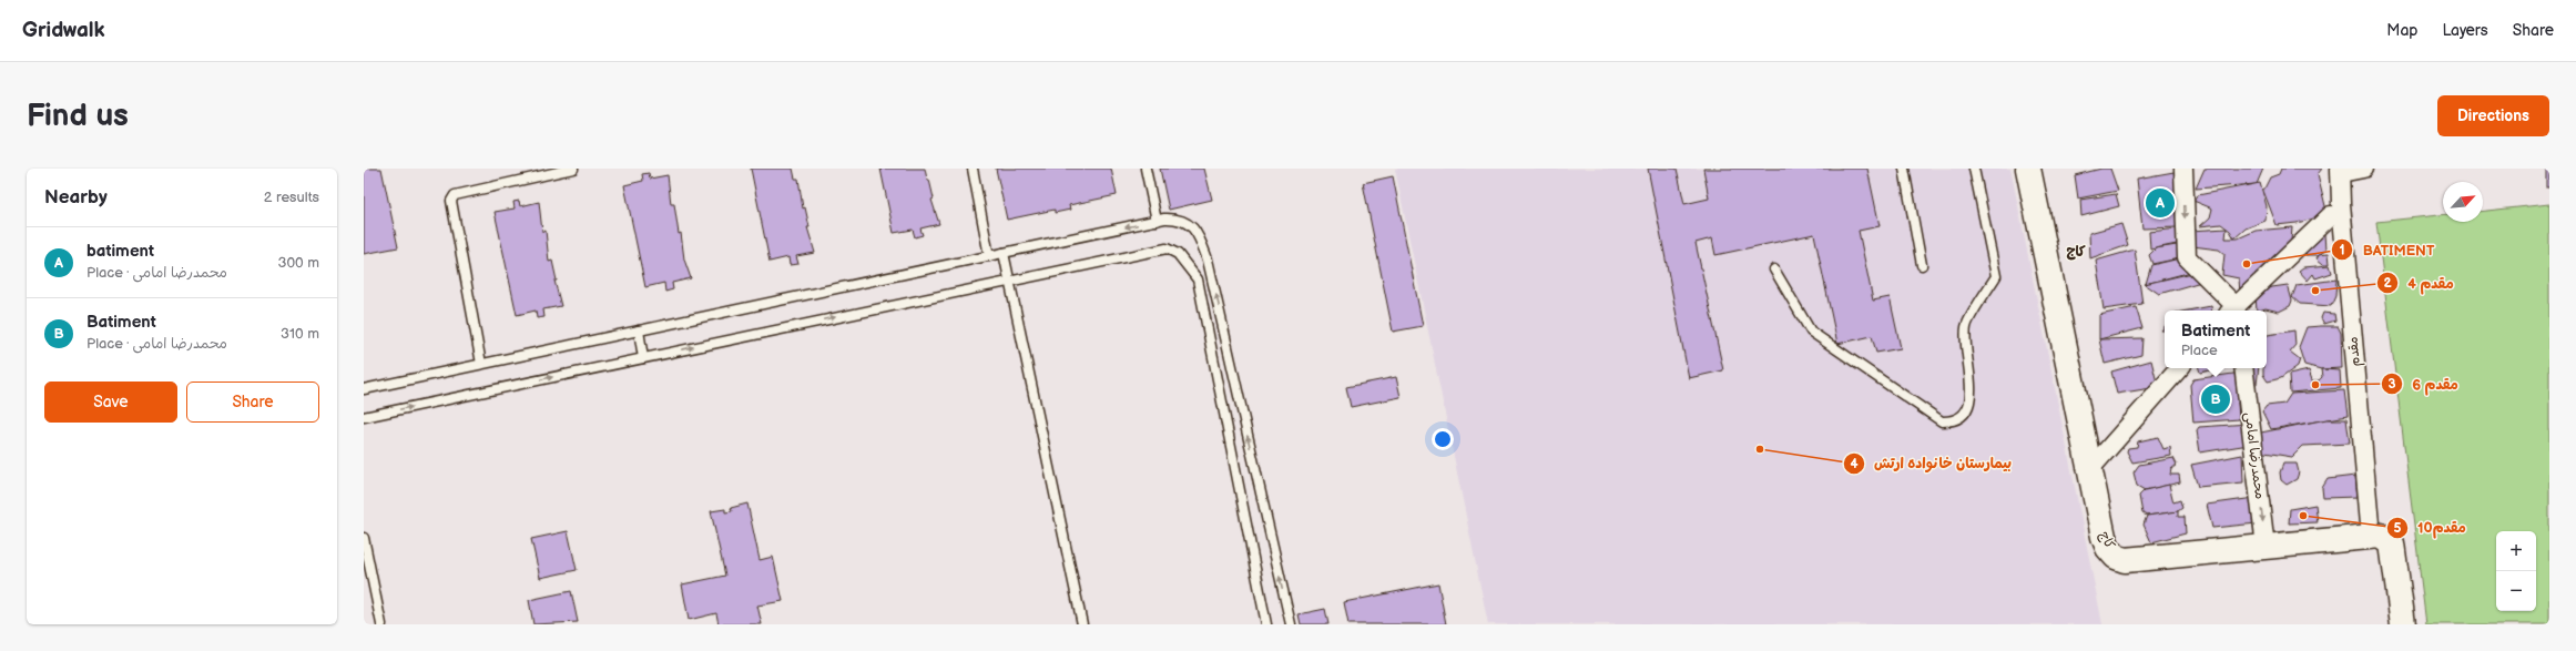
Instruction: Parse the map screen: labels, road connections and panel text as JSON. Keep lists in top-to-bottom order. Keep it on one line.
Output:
{"streets":{"main road":["کاج"],"street":["مقدم","محمدرضا امامی"]},"crossings":[["مقدم","کاج"],["محمدرضا امامی","کاج"]],"one_way":["محمدرضا امامی"],"districts":["کاج"],"places":["BATIMENT","4 مقدم","6 مقدم","بیمارستان خانواده ارتش","10مقدم"],"north":"top right","page":{"header":"Gridwalk","nav":["Map","Layers","Share"],"buttons":["Directions",["Save","Share"]],"title":"Find us","heading":["Nearby","2 results"],"pins":["A","B"],"list":[{"mark":"A","name":"batiment","note":"Place · محمدرضا امامی","value":"300 m"},{"mark":"B","name":"Batiment","note":"Place · محمدرضا امامی","value":"310 m"}],"popup":["Batiment","Place"],"map_buttons":["+","−"]}}
